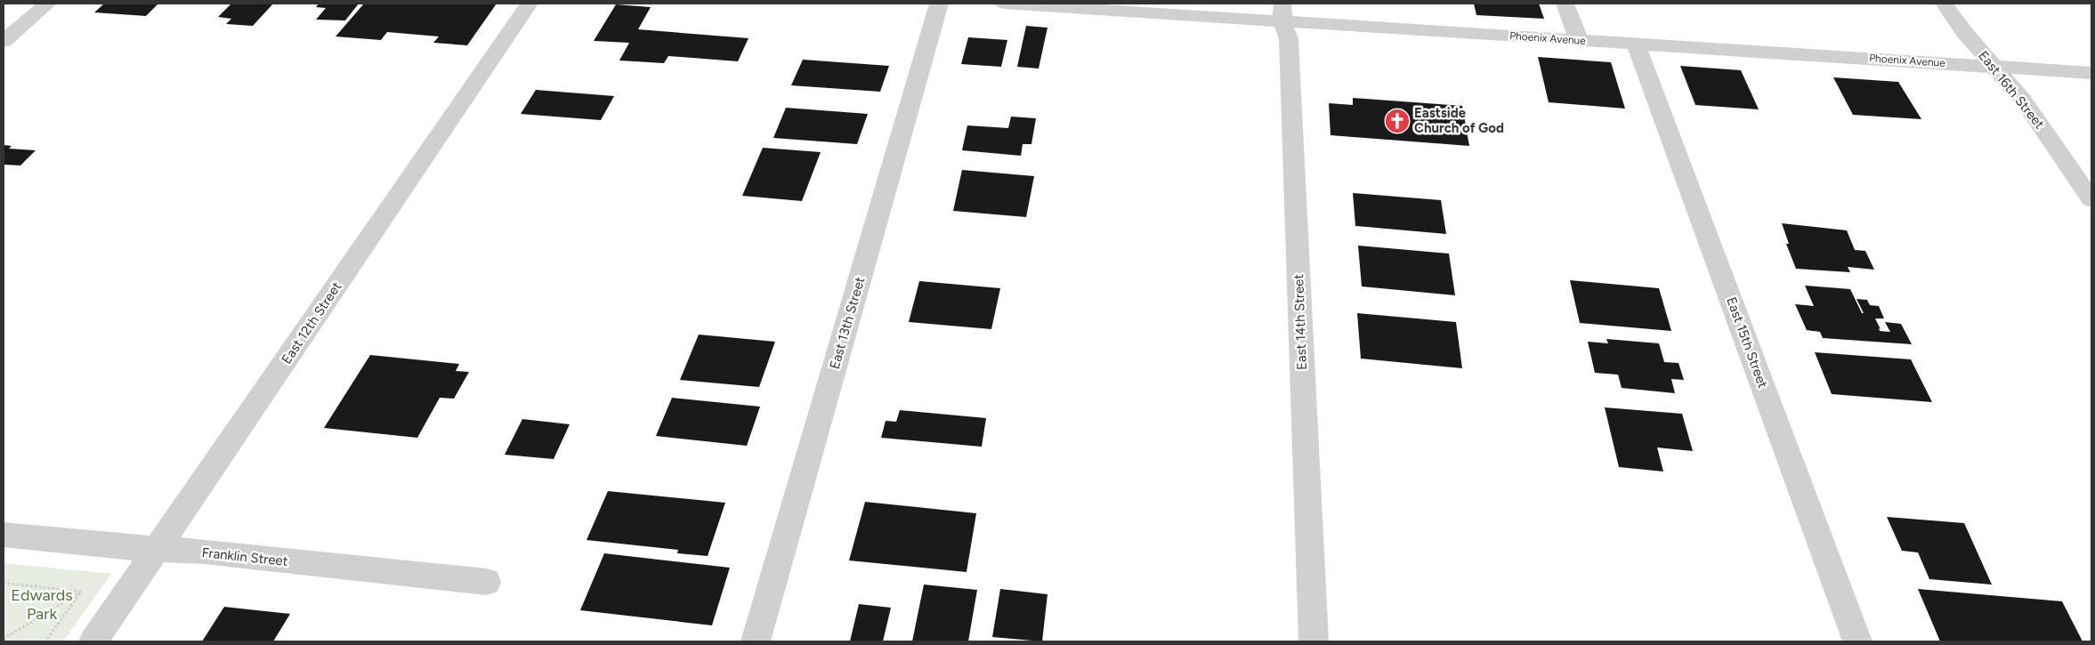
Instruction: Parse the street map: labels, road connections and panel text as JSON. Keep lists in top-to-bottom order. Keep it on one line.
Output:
{"streets":{"street":["Phoenix Avenue","East 16th Street","East 14th Street","East 12th Street","East 13th Street","East 15th Street","Franklin Street"]},"crossings":[["Phoenix Avenue","East 16th Street"],["Phoenix Avenue","East 14th Street"],["Phoenix Avenue","East 15th Street"],["East 12th Street","Franklin Street"]],"parks":["Edwards Park"],"places":{"church":["Eastside Church of God"]}}
